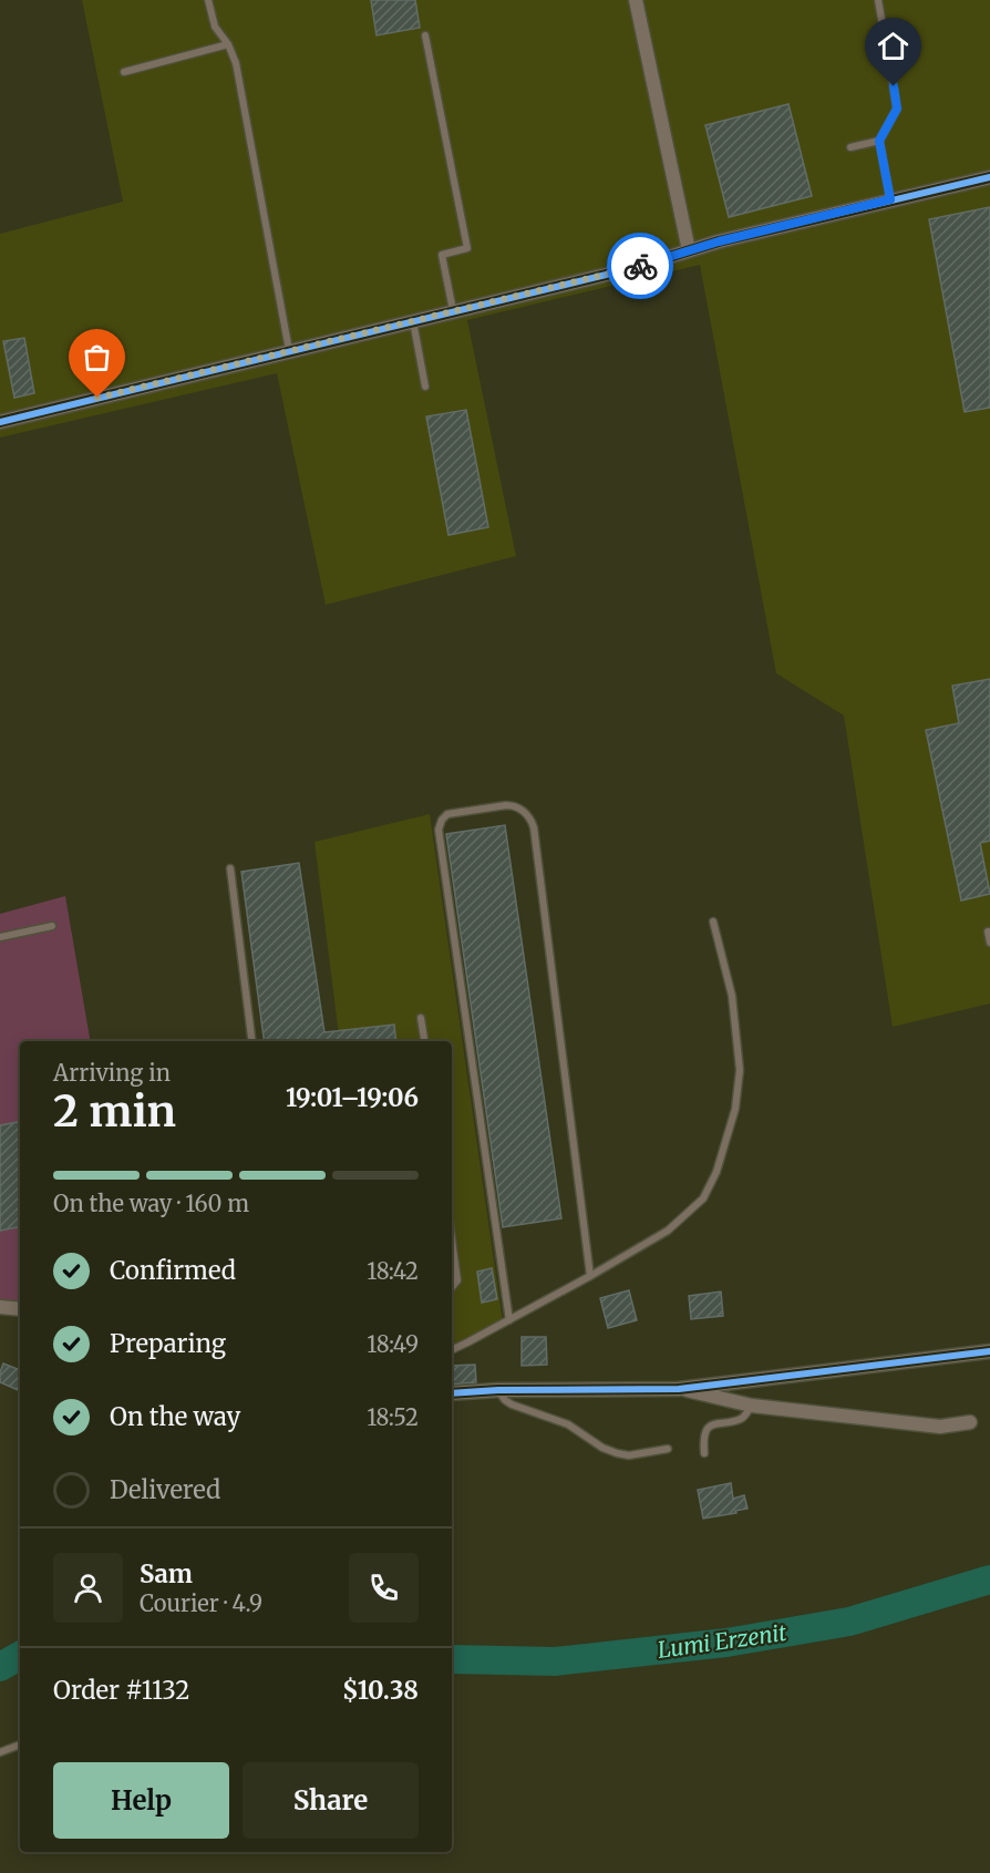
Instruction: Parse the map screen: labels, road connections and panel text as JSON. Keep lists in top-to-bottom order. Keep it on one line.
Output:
{"water":["Lumi Erzenit"],"page":{"heading":["2 min","Arriving in","19:01–19:06"],"panel":["Sam","Courier · 4.9","Order #1132","$10.38"],"bar":"On the way · 160 m","list":[["Confirmed","18:42"],["Preparing","18:49"],["On the way","18:52"],"Delivered"],"buttons":["Help","Share"]}}
